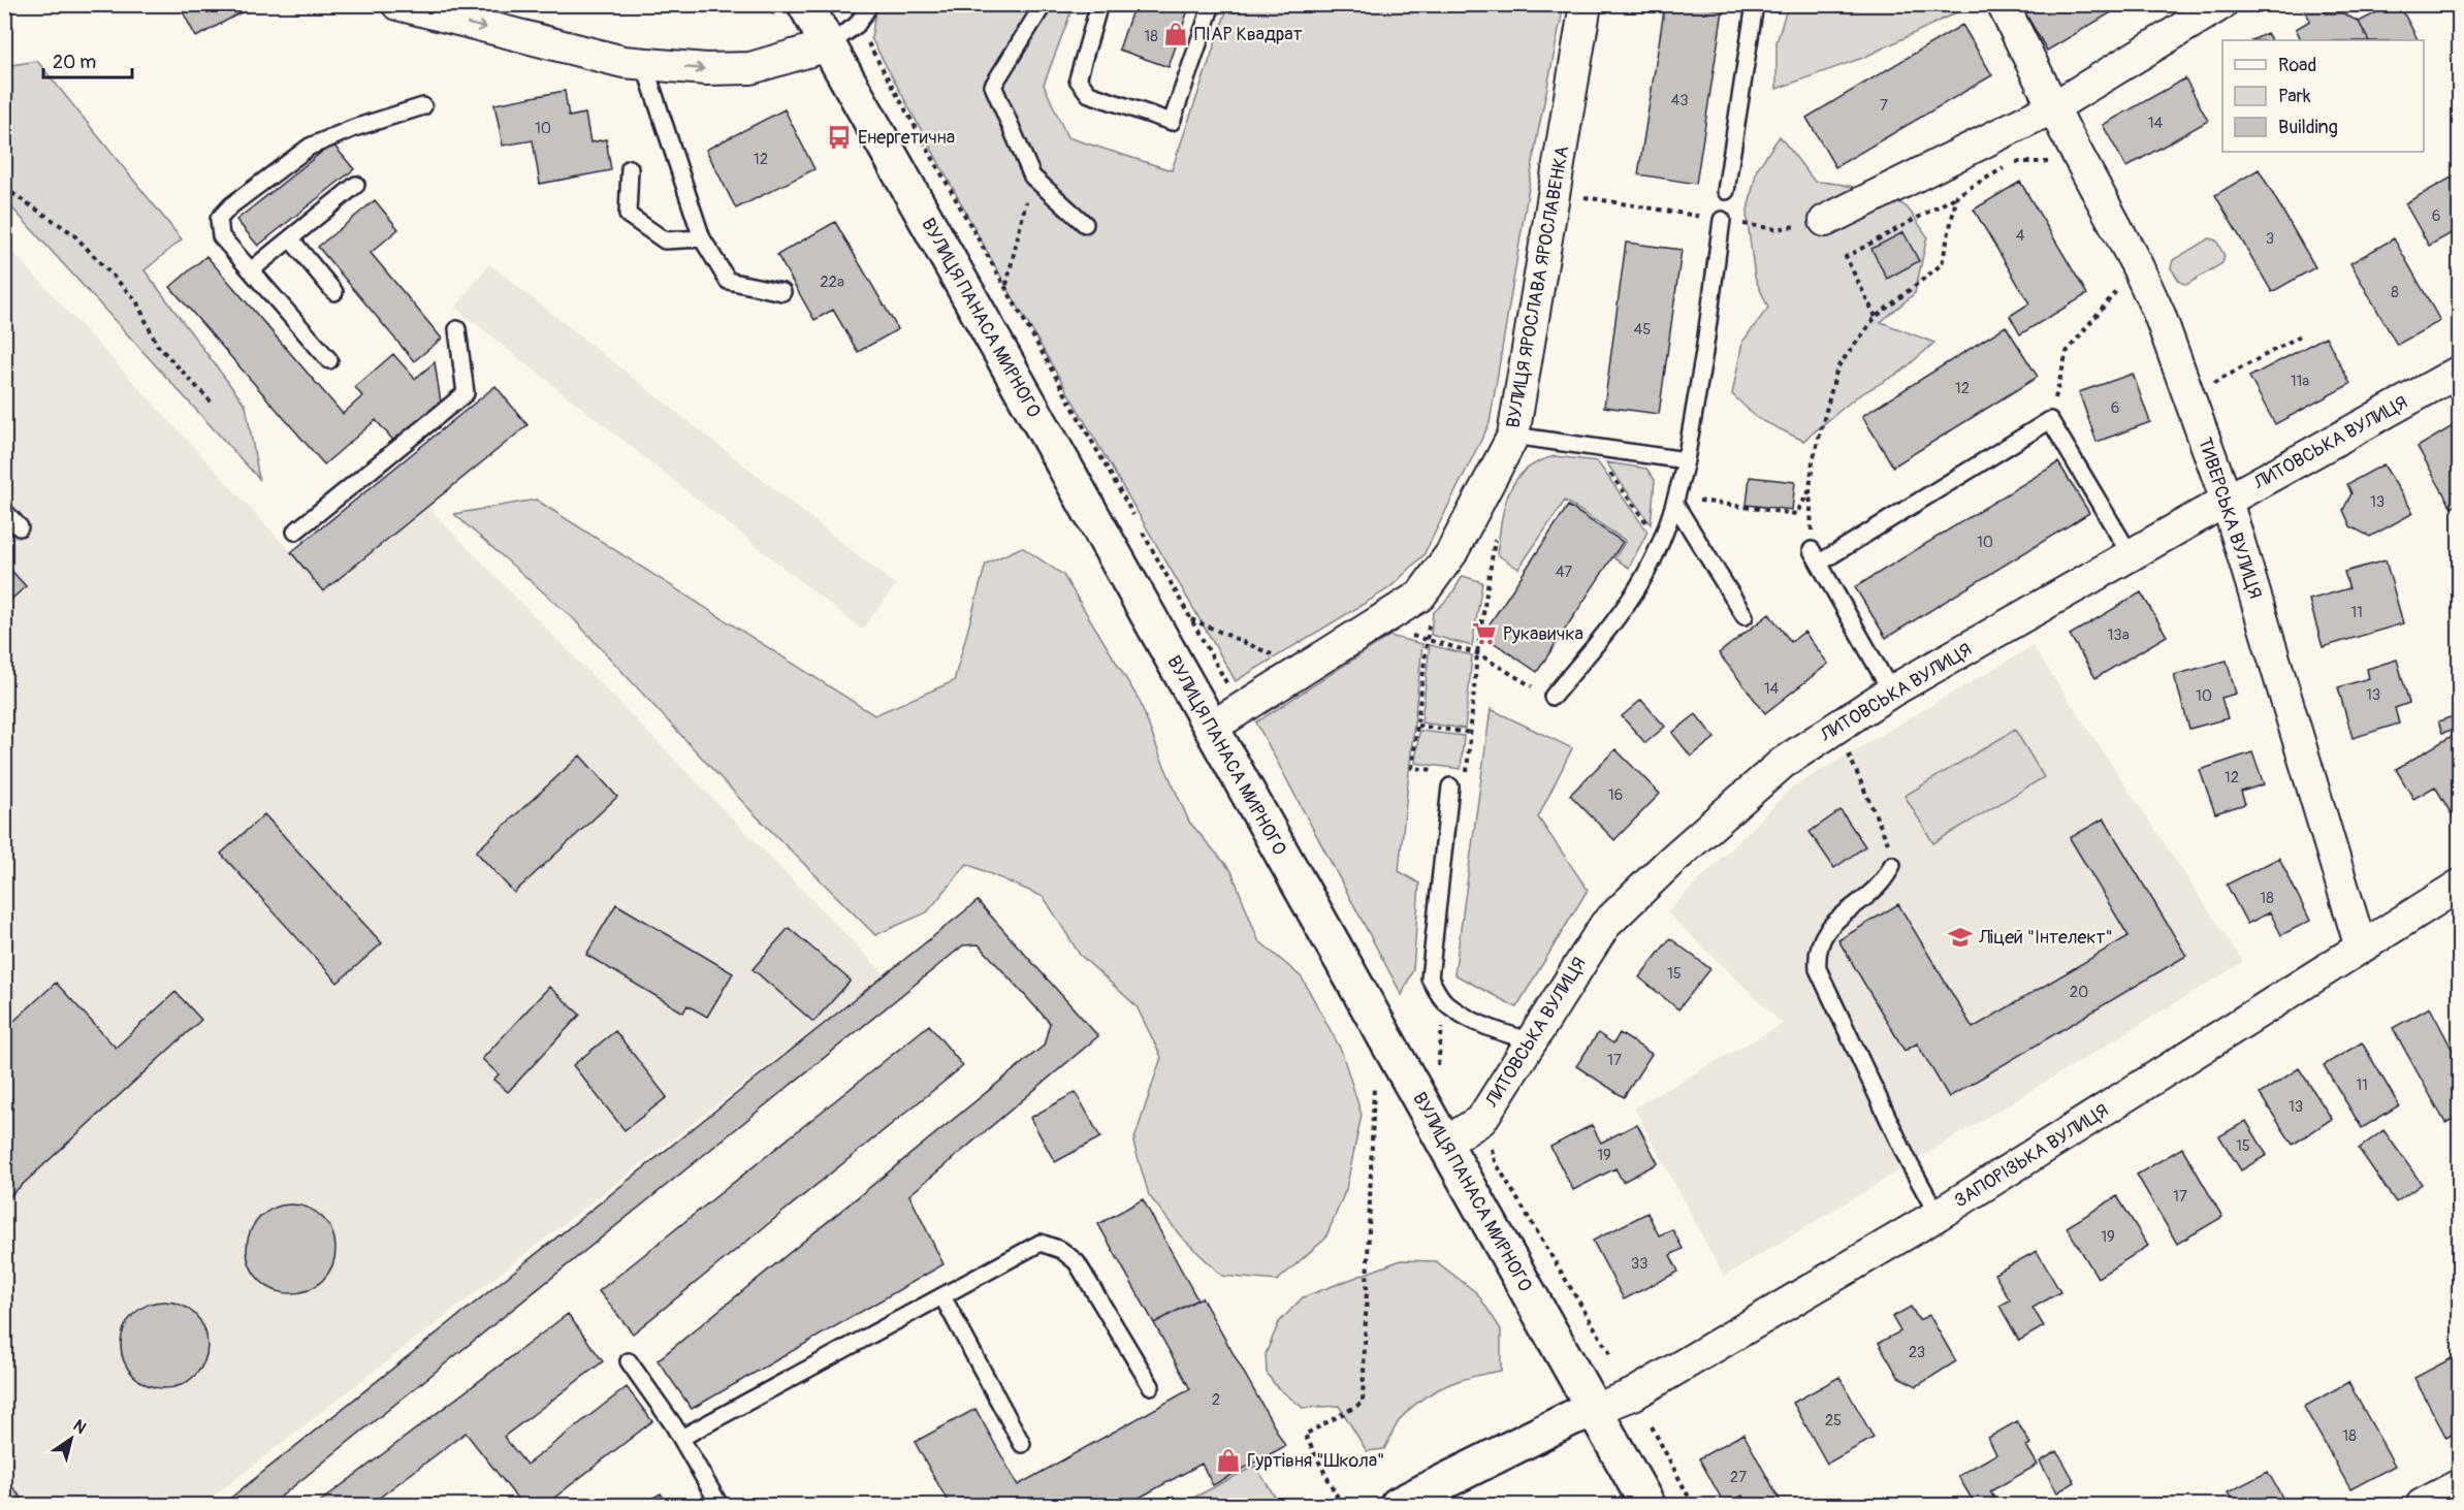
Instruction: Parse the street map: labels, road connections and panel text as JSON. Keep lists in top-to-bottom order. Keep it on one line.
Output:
{"streets":{"street":["ВУЛИЦЯ ЯРОСЛАВА ЯРОСЛАВЕНКА","ВУЛИЦЯ ПАНАСА МИРНОГО","ЛИТОВСЬКА ВУЛИЦЯ","ТИВЕРСЬКА ВУЛИЦЯ","ЗАПОРІЗЬКА ВУЛИЦЯ"]},"crossings":[["ВУЛИЦЯ ЯРОСЛАВА ЯРОСЛАВЕНКА","ВУЛИЦЯ ПАНАСА МИРНОГО"],["ВУЛИЦЯ ПАНАСА МИРНОГО","ЛИТОВСЬКА ВУЛИЦЯ"],["ВУЛИЦЯ ПАНАСА МИРНОГО","ЗАПОРІЗЬКА ВУЛИЦЯ"],["ЛИТОВСЬКА ВУЛИЦЯ","ТИВЕРСЬКА ВУЛИЦЯ"],["ТИВЕРСЬКА ВУЛИЦЯ","ЗАПОРІЗЬКА ВУЛИЦЯ"]],"places":{"shop":["ПІАР Квадрат","Гуртівня \"Школа\""],"bus stop":["Енергетична"],"supermarket":["Рукавичка"],"school or university":["Ліцей \"Інтелект\""]},"house_numbers":["18","43","7","14","10","12","6","4","3","22а","8","45","11а","12","6","13","10","47","11","13а","14","13","10","12","16","18","15","20","17","11","13","15","19","17","19","33","23","2","25","18","27"],"legend":["Road","Park","Building"],"scale_bar":"20 m","north":"top right"}
